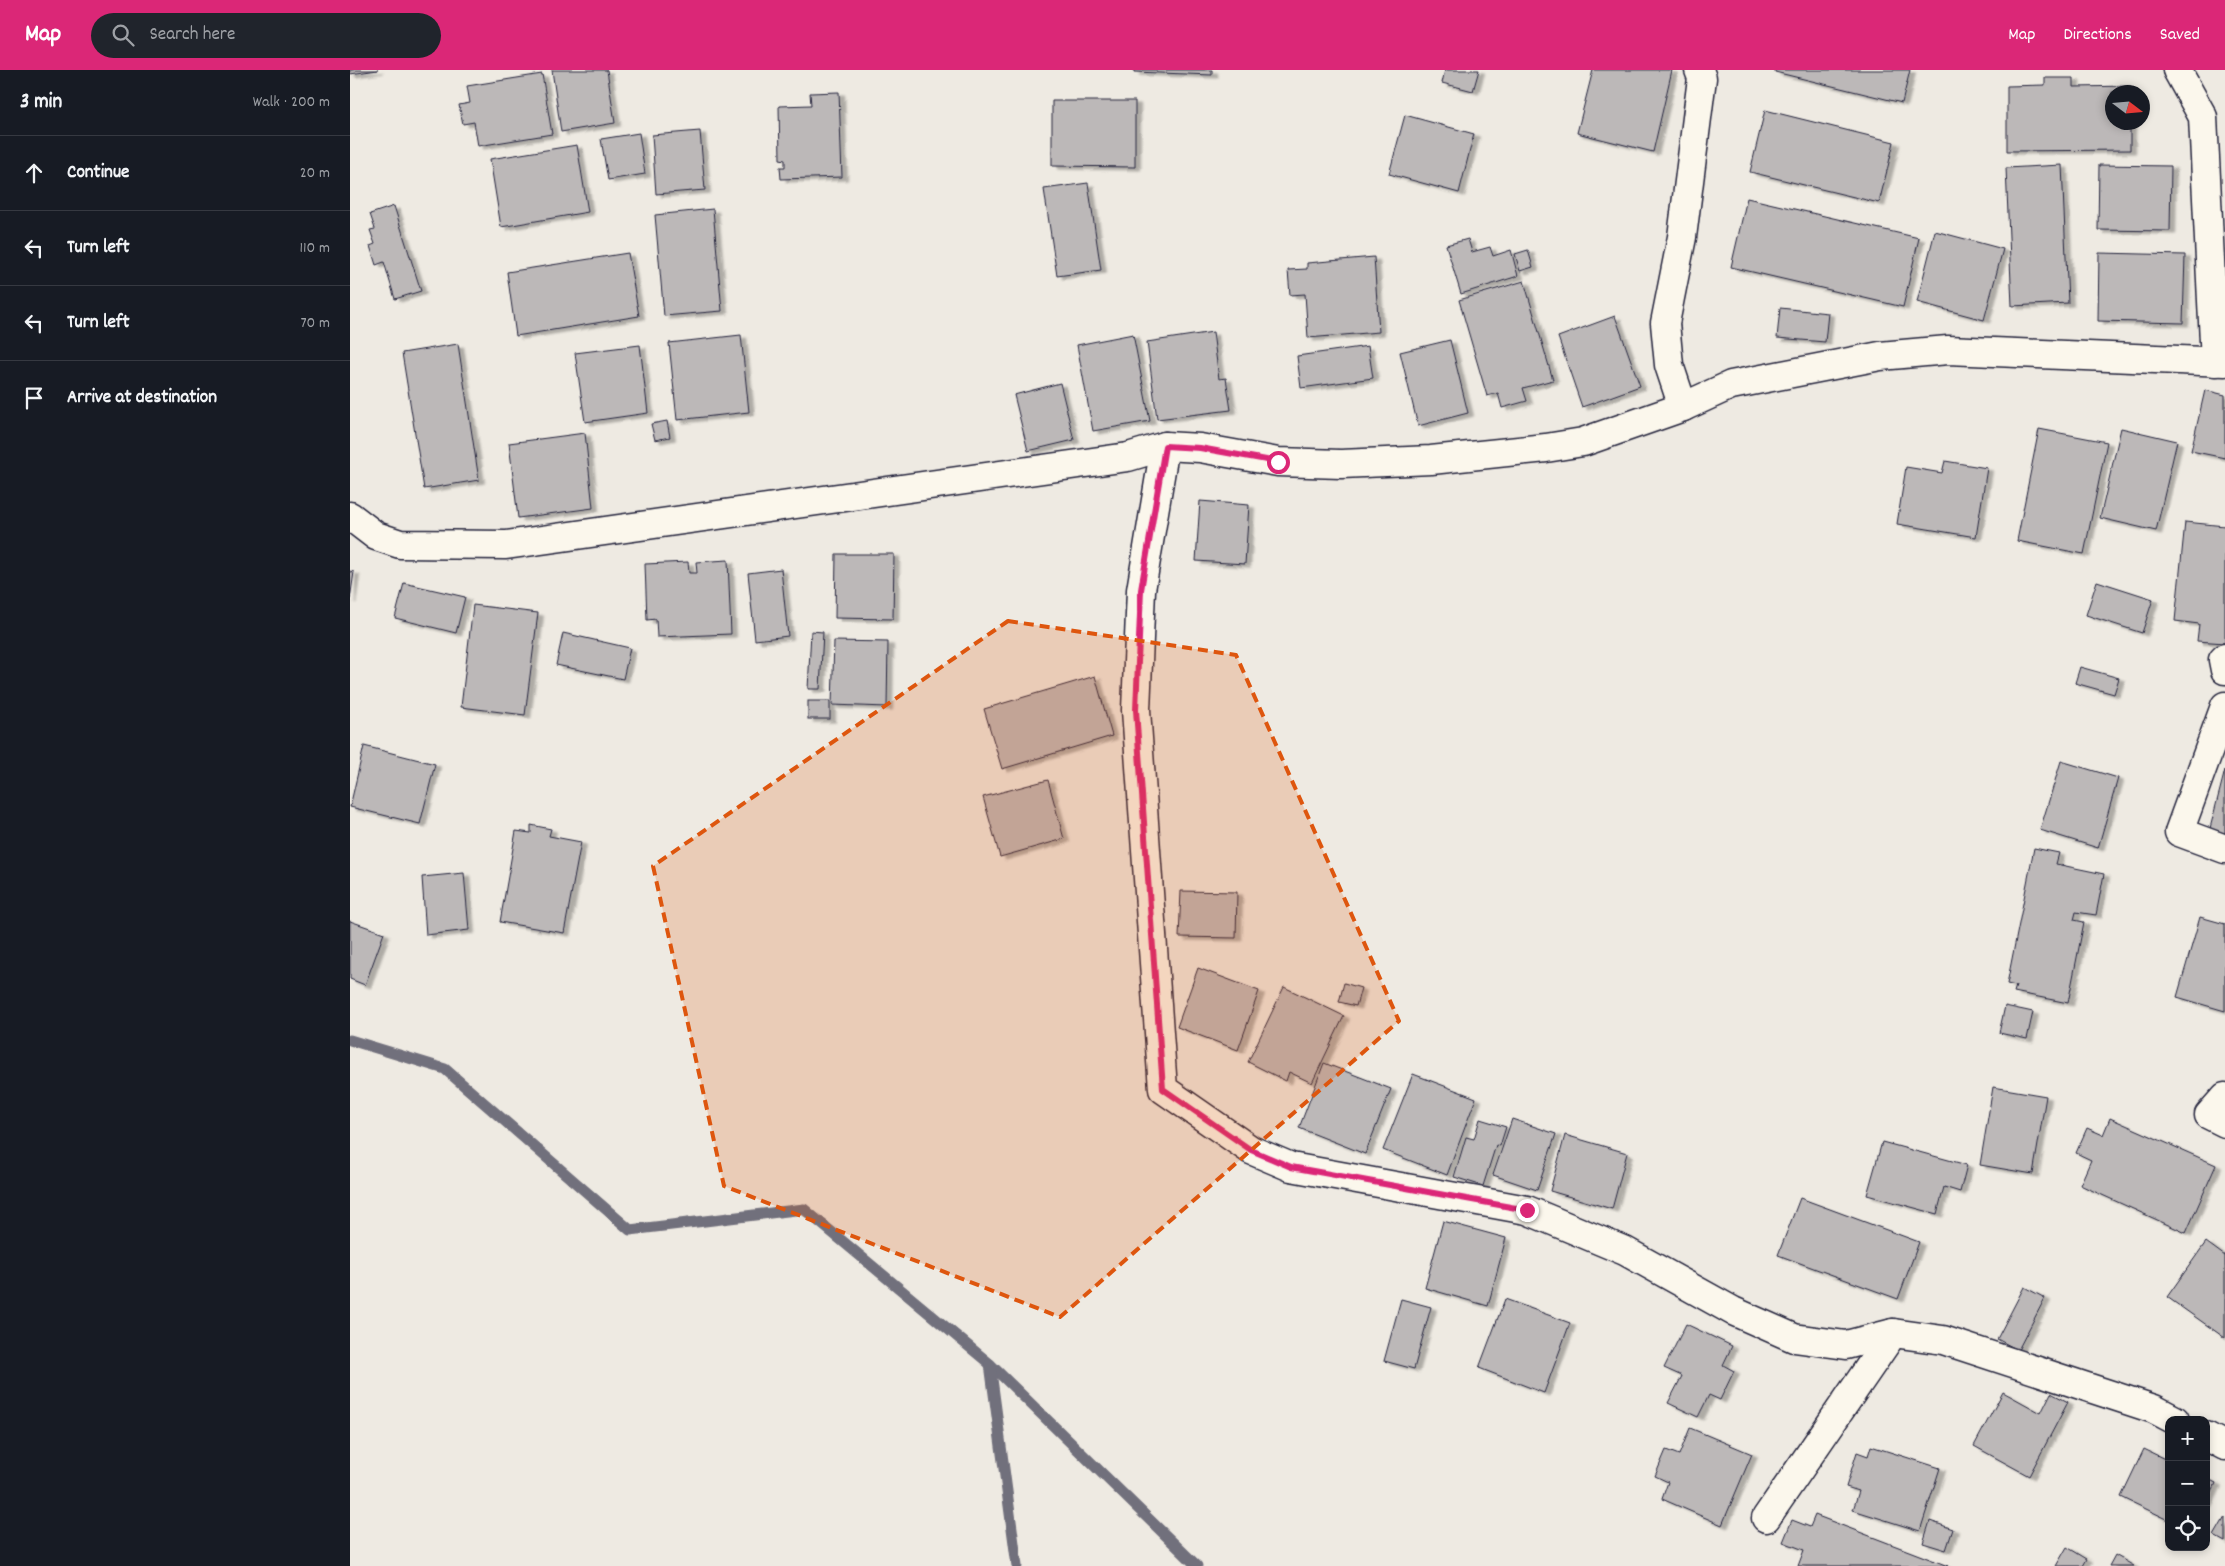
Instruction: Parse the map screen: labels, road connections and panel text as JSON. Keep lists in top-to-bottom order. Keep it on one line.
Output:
{"north":"right","page":{"header":"Map","search":"Search here","nav":["Map","Directions","Saved"],"heading":["3 min","Walk · 200 m"],"list":[["Continue","20 m"],["Turn left","110 m"],["Turn left","70 m"],"Arrive at destination"],"map_buttons":["+","−"]}}
